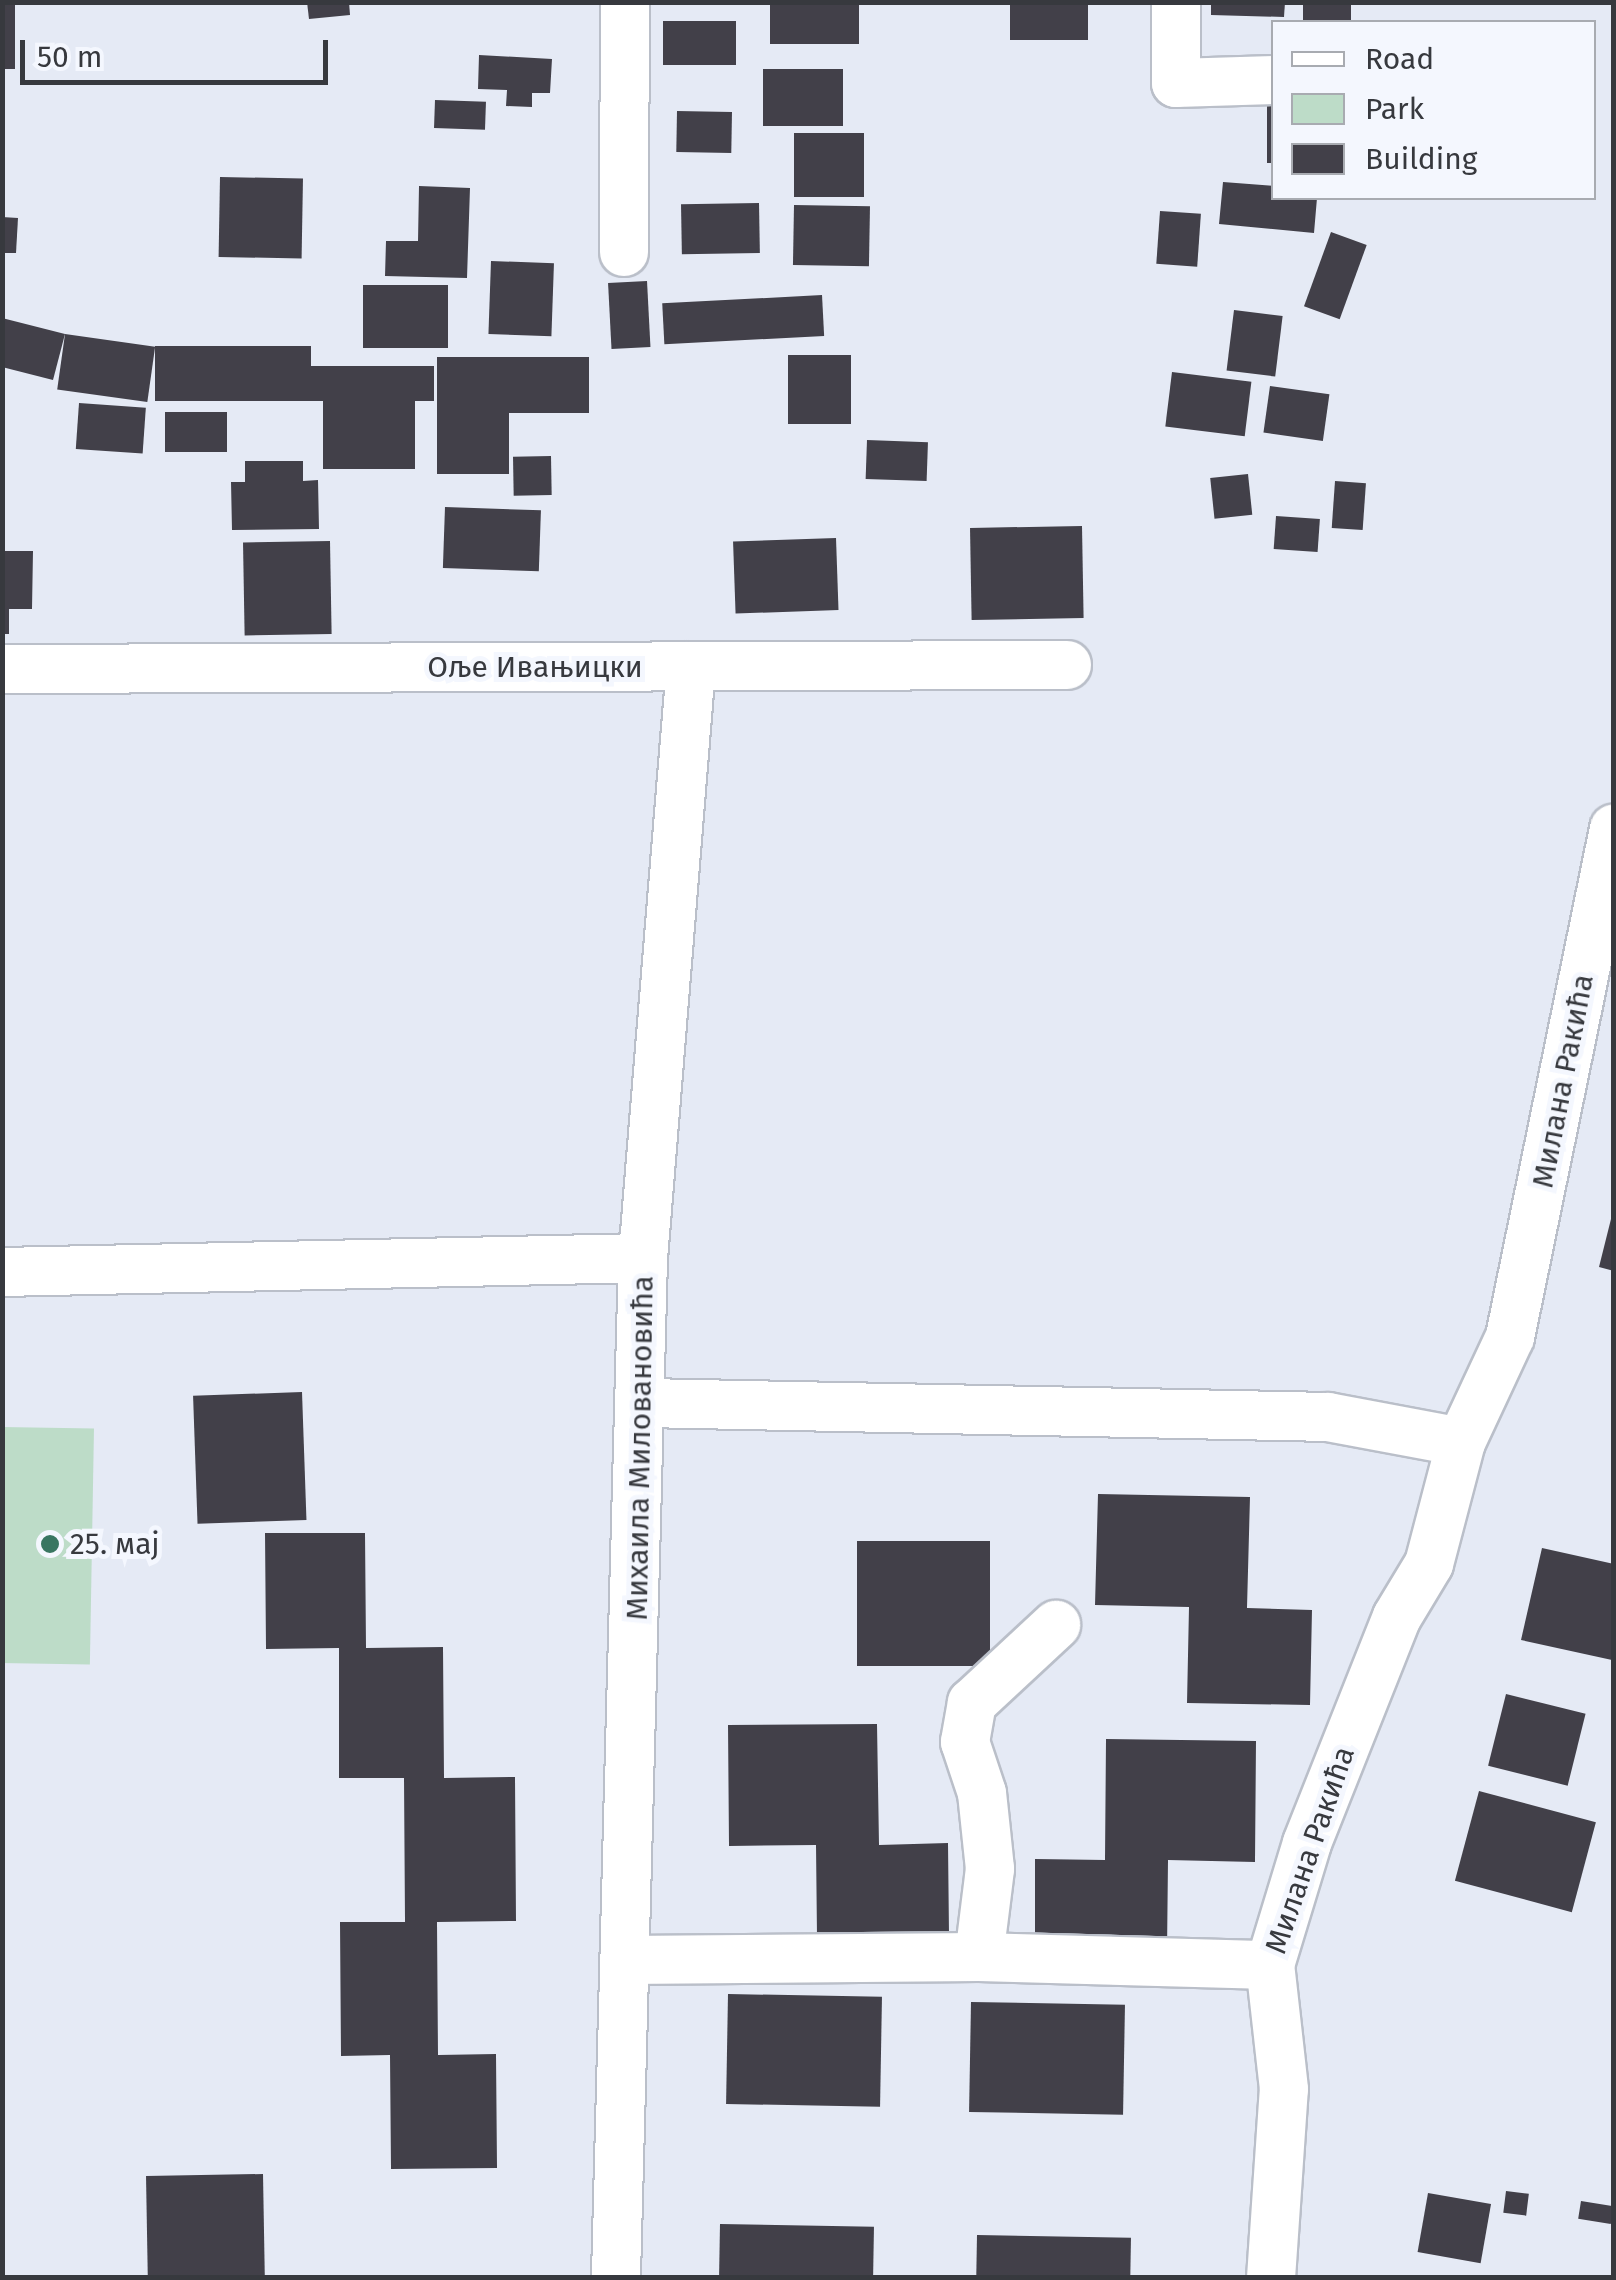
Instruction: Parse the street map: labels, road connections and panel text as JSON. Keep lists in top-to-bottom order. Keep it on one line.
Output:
{"streets":{"street":["Оље Ивањицки","Милана Ракића","Михаила Миловановића"]},"places":["25. мај"],"legend":["Road","Park","Building"],"scale_bar":"50 m"}
